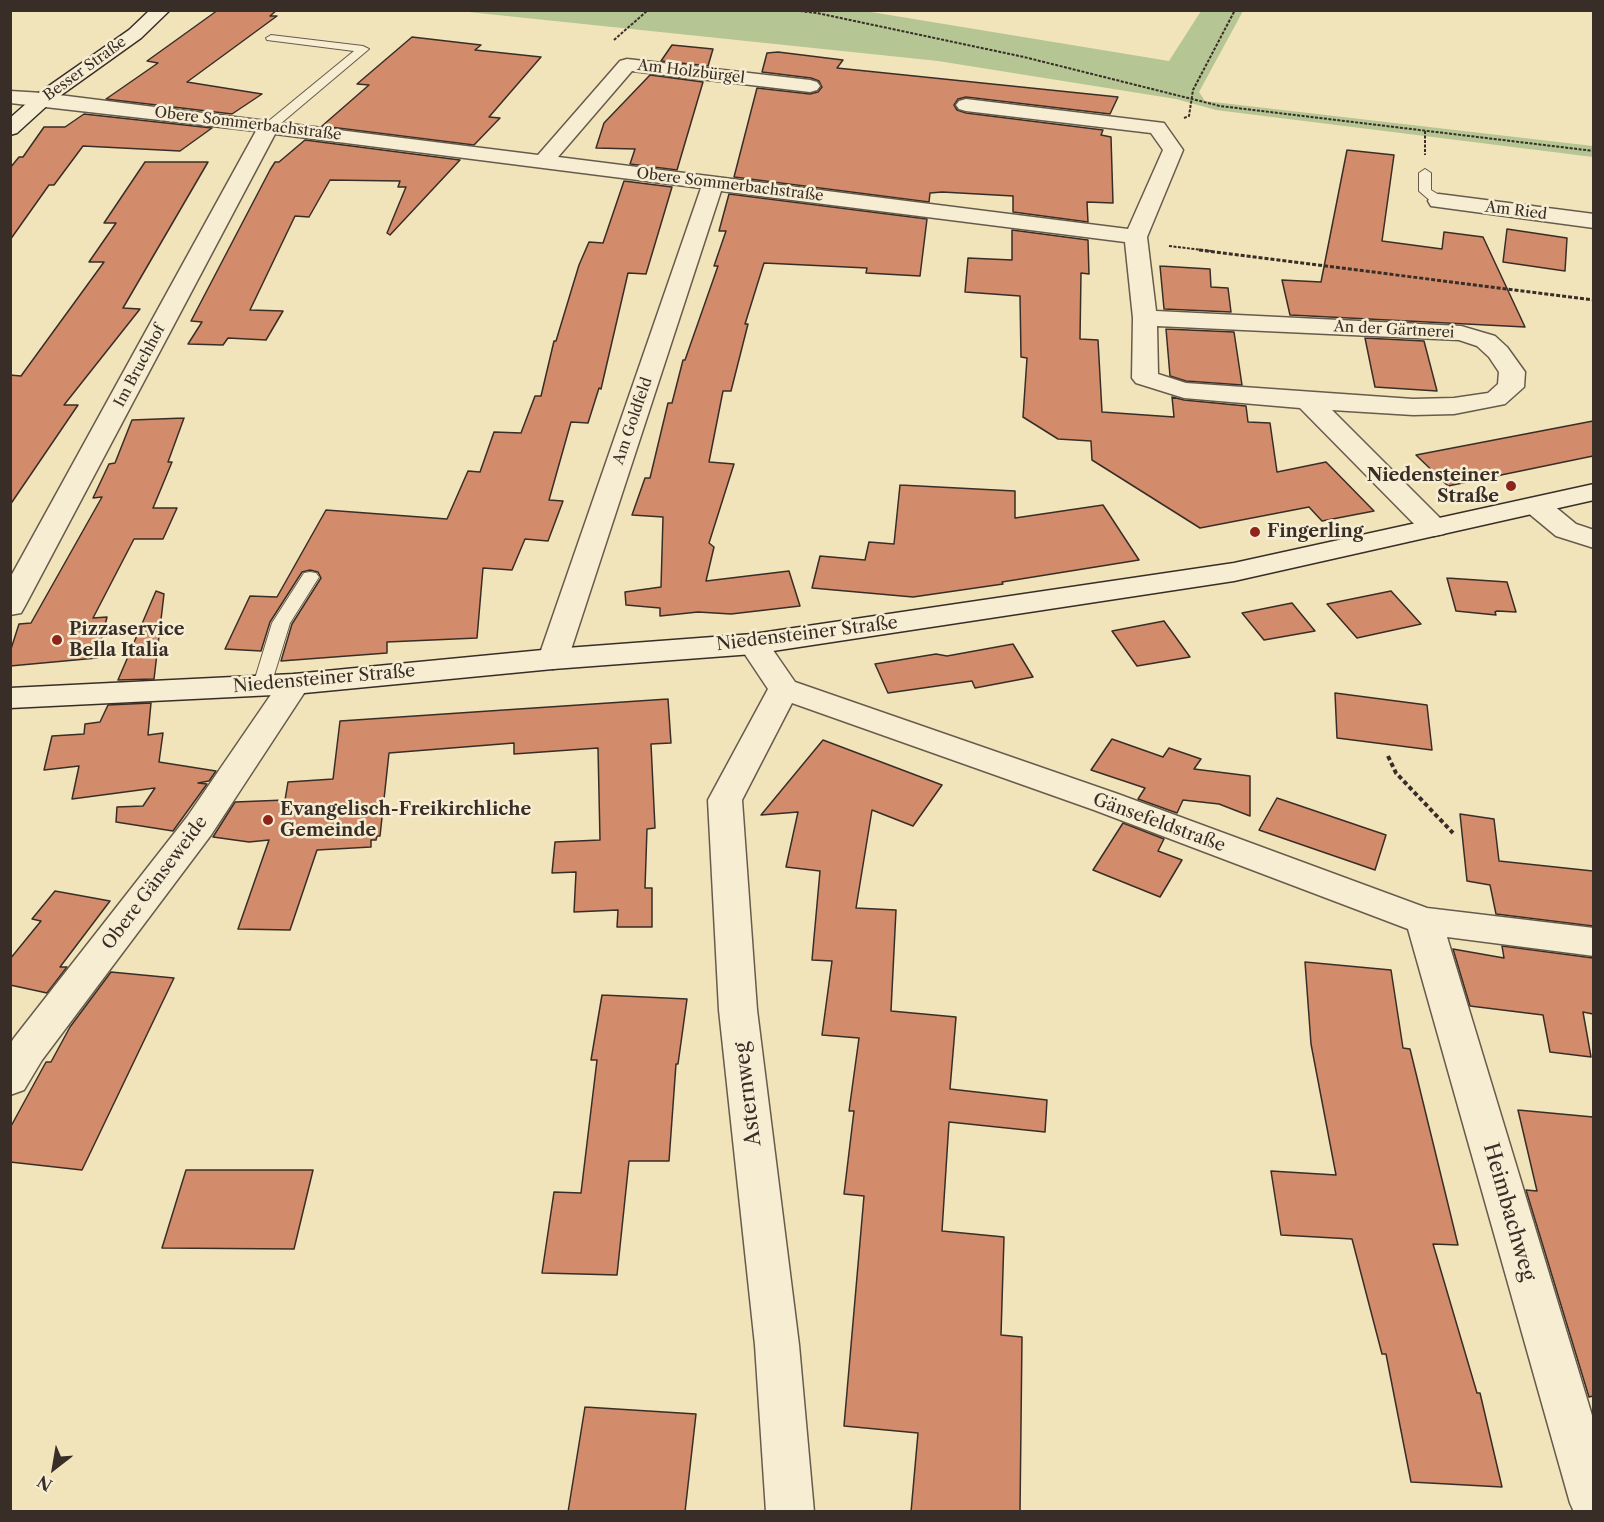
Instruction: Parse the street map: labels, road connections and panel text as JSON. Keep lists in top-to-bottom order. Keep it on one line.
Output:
{"streets":{"street":["Besser Straße","Am Holzbürgel","Obere Sommerbachstraße","Am Ried","An der Gärtnerei","Im Bruchhof","Am Goldfeld","Niedensteiner Straße","Gänsefeldstraße","Obere Gänseweide","Asternweg","Heimbachweg"]},"crossings":[["Besser Straße","Obere Sommerbachstraße"],["Am Holzbürgel","Obere Sommerbachstraße"],["Obere Sommerbachstraße","An der Gärtnerei"],["Obere Sommerbachstraße","Im Bruchhof"],["Obere Sommerbachstraße","Am Goldfeld"],["Am Goldfeld","Niedensteiner Straße"],["Niedensteiner Straße","Obere Gänseweide"],["Gänsefeldstraße","Asternweg"],["Gänsefeldstraße","Heimbachweg"]],"places":["Niedensteiner Straße","Fingerling","Pizzaservice Bella Italia","Evangelisch-Freikirchliche Gemeinde"],"north":"bottom left"}
